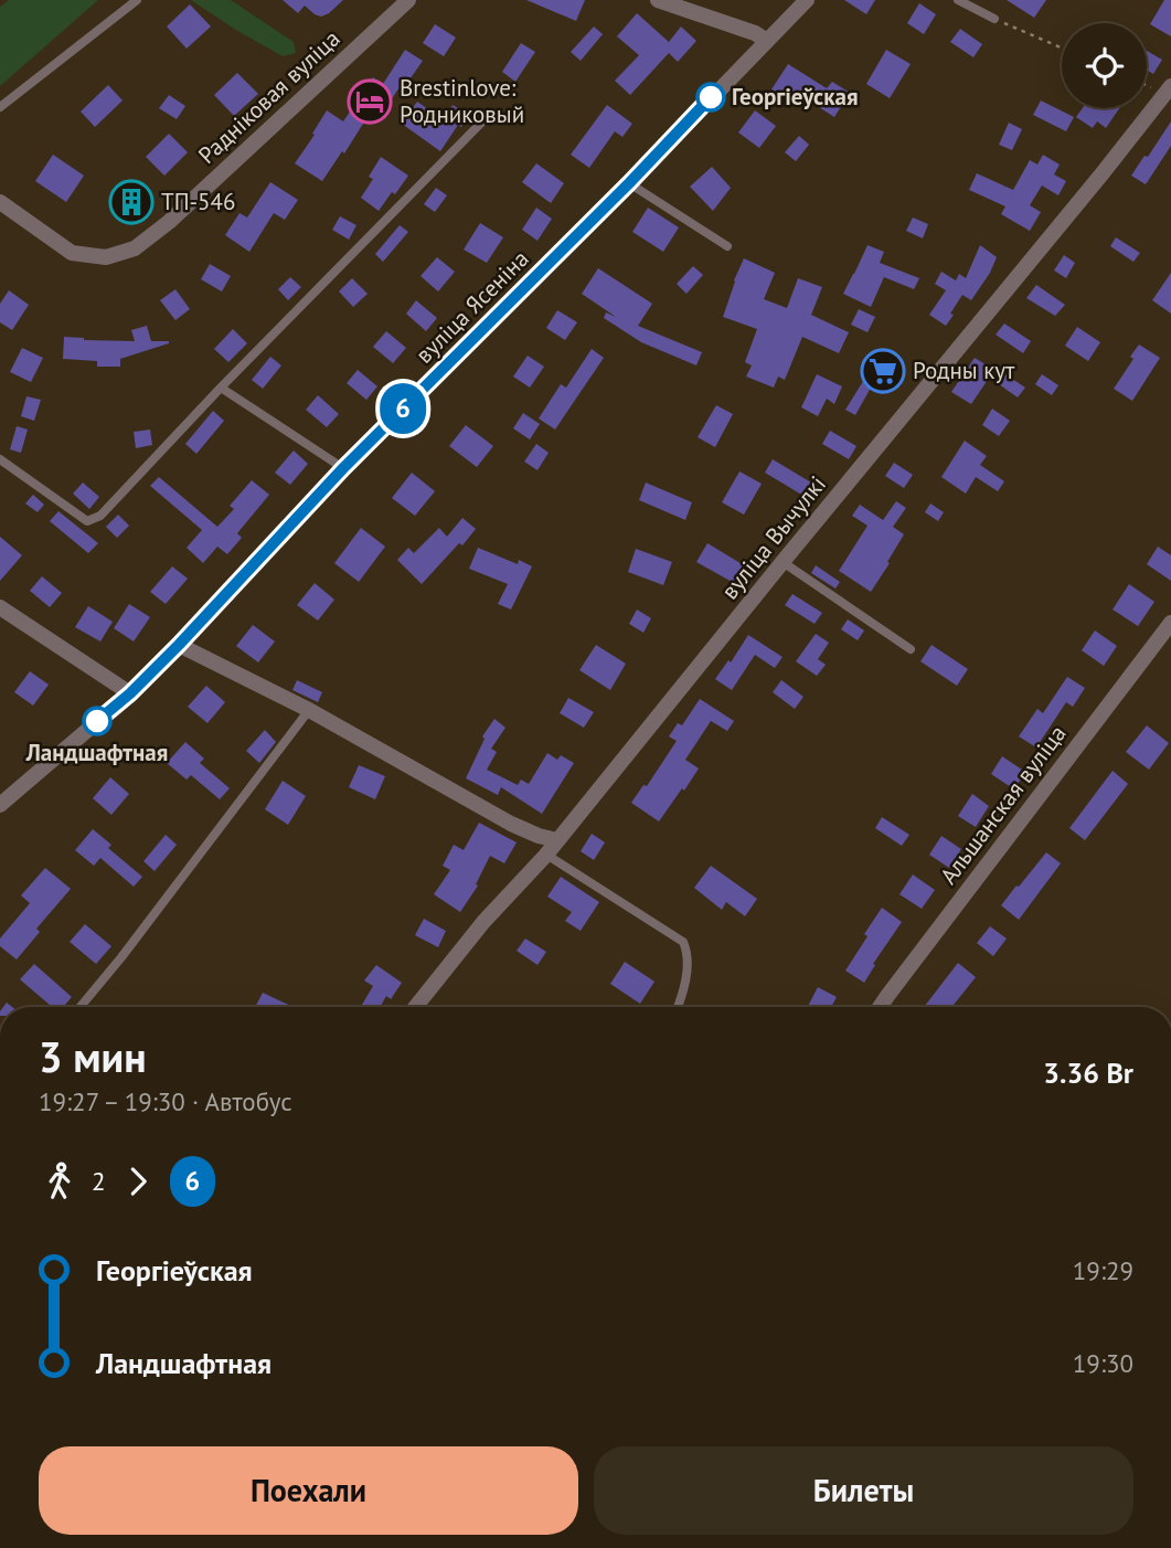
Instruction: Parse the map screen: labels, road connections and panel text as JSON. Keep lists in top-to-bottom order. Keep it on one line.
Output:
{"streets":{"street":["Радніковая вуліца","вуліца Ясеніна","вуліца Вычулкі","Альшанская вуліца"]},"places":{"other":["Георгіеўская","Ландшафтная"],"hotel":["Brestinlove: Родниковый"],"building":["ТП-546"],"supermarket":["Родны кут"]},"lines":["bus line 6"],"page":{"on_map":"6","heading":["3 мин","19:27 – 19:30 · Автобус","3.36 Br"],"legs":["2","6"],"list":[{"name":"Георгіеўская","value":"19:29"},{"name":"Ландшафтная","value":"19:30"}],"buttons":["Поехали","Билеты"]}}
